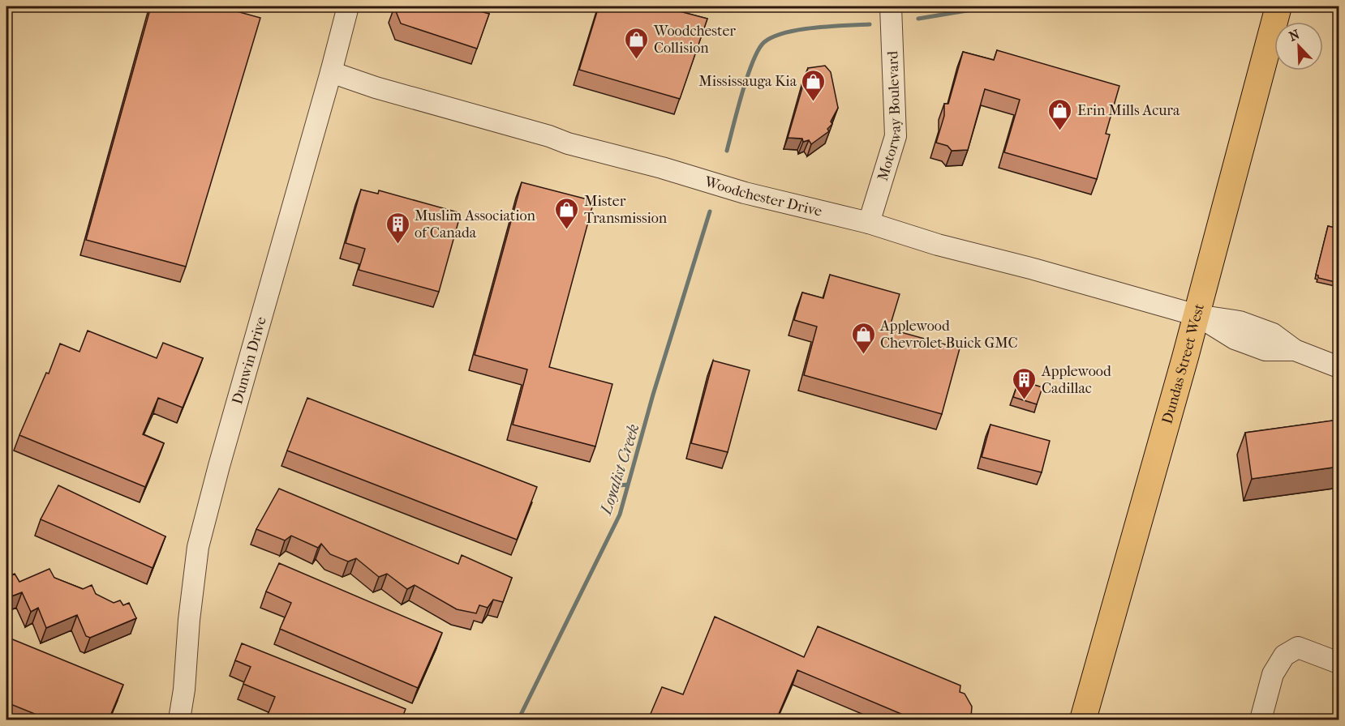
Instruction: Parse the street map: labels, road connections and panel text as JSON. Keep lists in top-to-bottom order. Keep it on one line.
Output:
{"streets":{"main road":["Dundas Street West"],"street":["Motorway Boulevard","Woodchester Drive","Dunwin Drive"]},"crossings":[["Motorway Boulevard","Woodchester Drive"],["Woodchester Drive","Dunwin Drive"],["Woodchester Drive","Dundas Street West"]],"water":["Loyalist Creek"],"places":{"shop":["Woodchester Collision","Mississauga Kia","Erin Mills Acura","Mister Transmission","Applewood Chevrolet Buick GMC"],"building":["Muslim Association of Canada","Applewood Cadillac"]},"north":"top left"}
